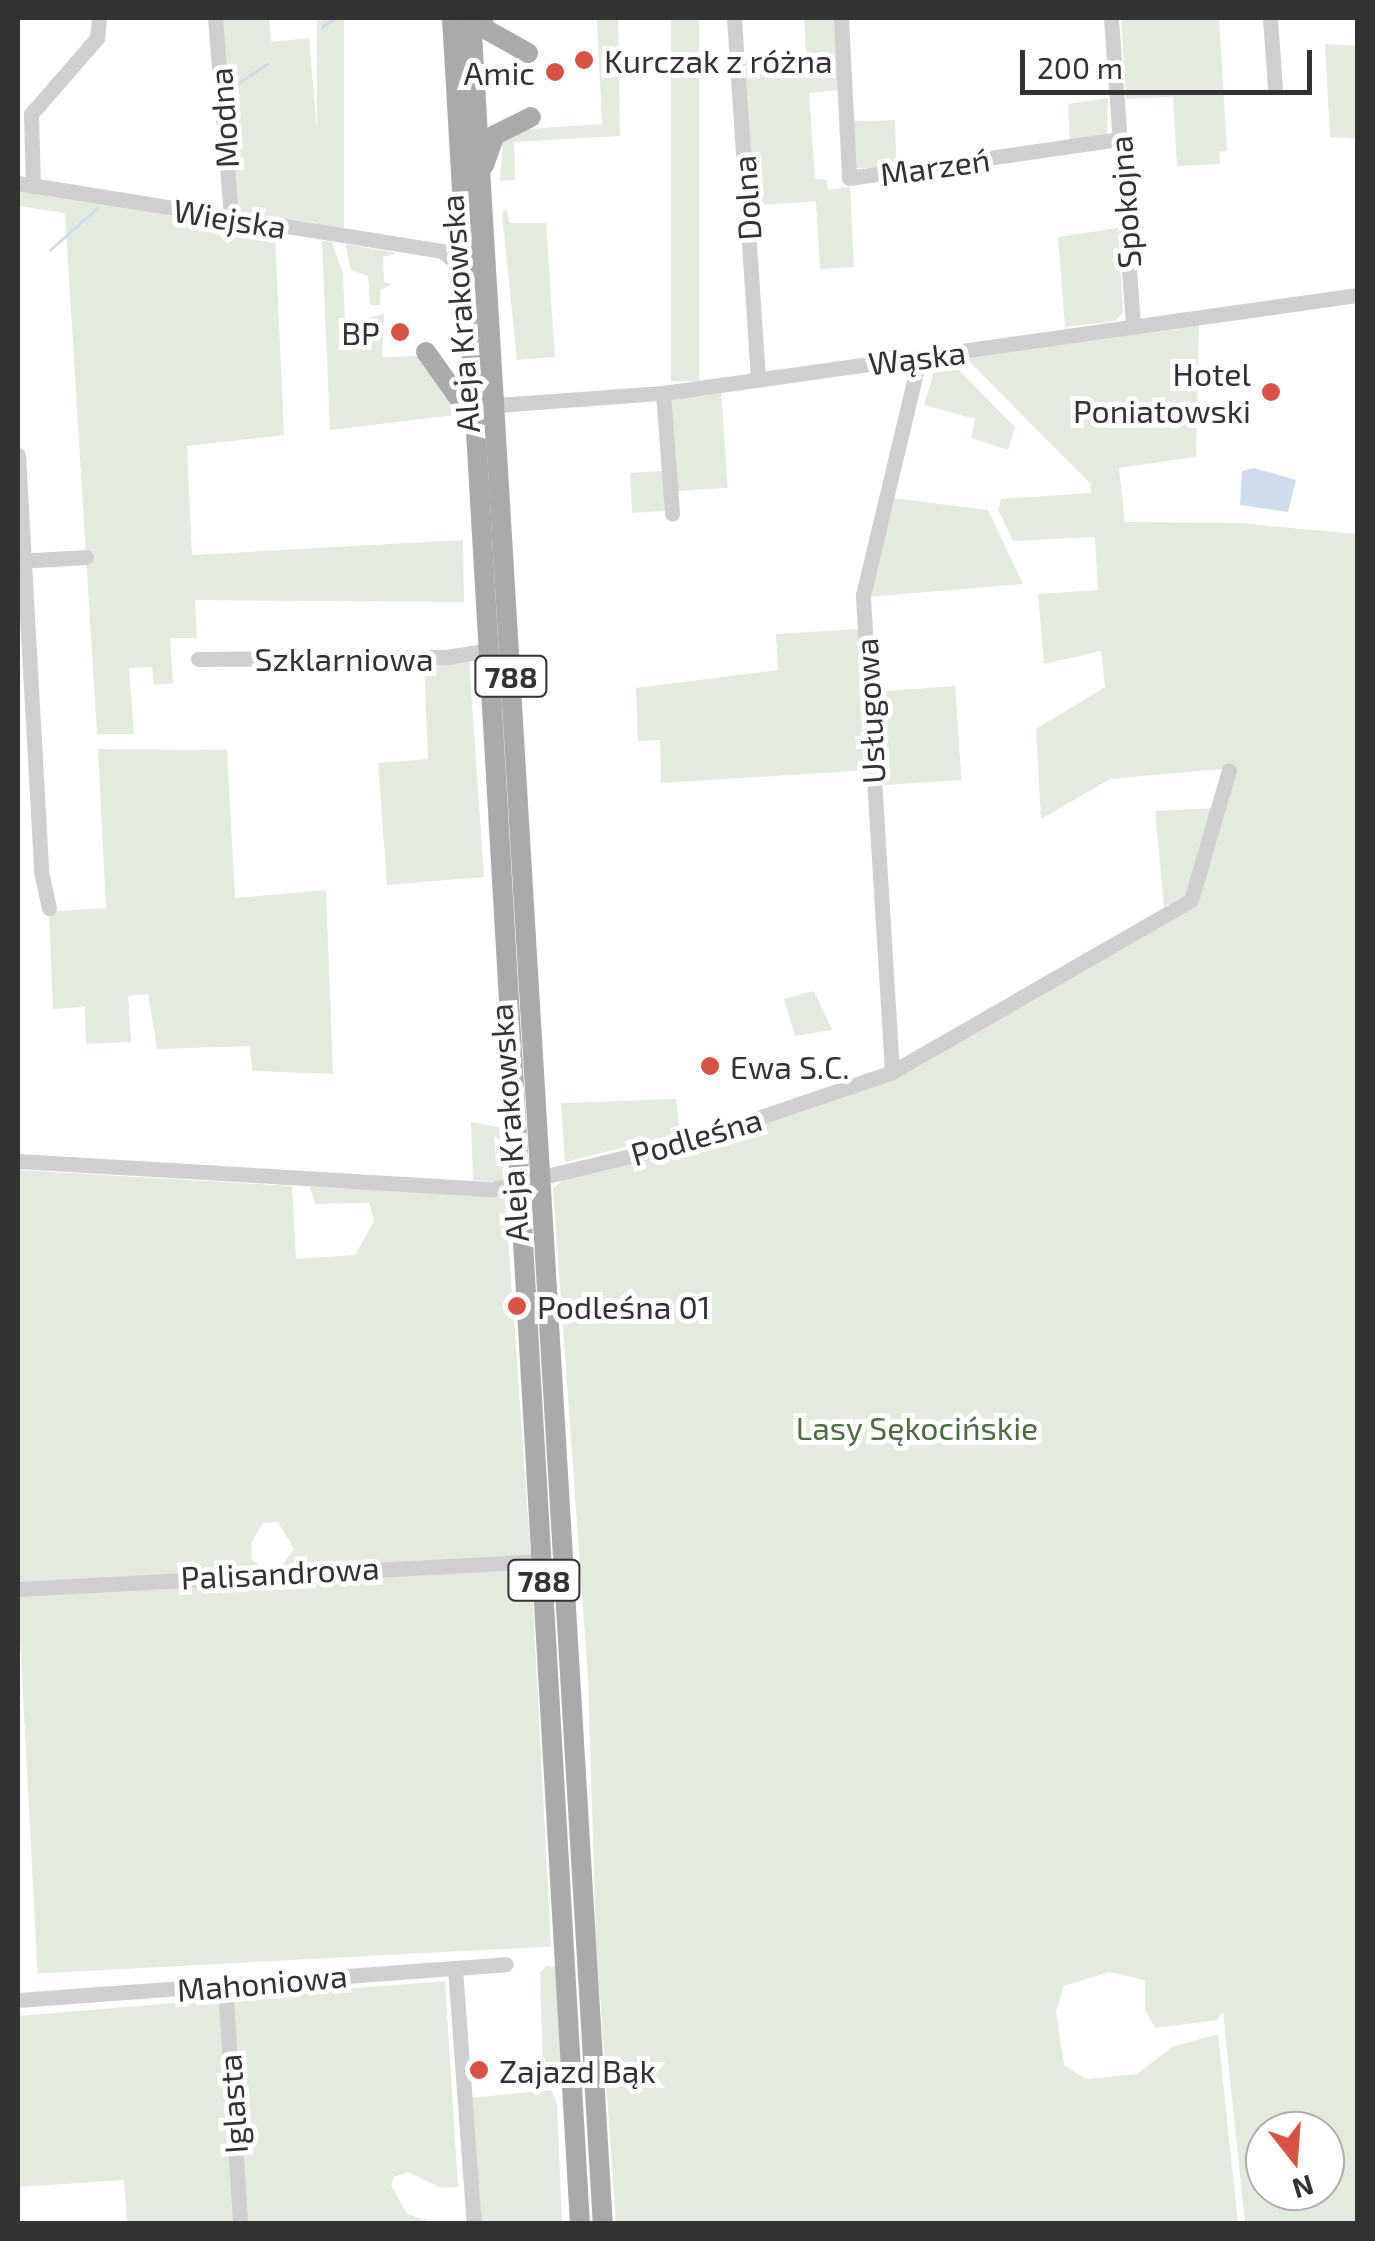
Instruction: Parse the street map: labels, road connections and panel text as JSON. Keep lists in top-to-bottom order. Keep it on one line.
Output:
{"streets":{"main road":["Aleja Krakowska","788"],"street":["Modna","Marzeń","Dolna","Spokojna","Wiejska","Wąska","Szklarniowa","Usługowa","Podleśna","Palisandrowa","Mahoniowa","Iglasta"]},"crossings":[["Modna","Wiejska"],["Marzeń","Spokojna"],["Dolna","Wąska"],["Spokojna","Wąska"],["Wiejska","Aleja Krakowska"],["Aleja Krakowska","Wąska"],["Aleja Krakowska","Szklarniowa"],["Aleja Krakowska","Podleśna"],["Aleja Krakowska","Palisandrowa"],["Wąska","Usługowa"],["Usługowa","Podleśna"],["Mahoniowa","Iglasta"]],"parks":["Lasy Sękocińskie"],"places":["Kurczak z różna","Amic","BP","Hotel Poniatowski","Ewa S.C.","Podleśna 01","Zajazd Bąk"],"scale_bar":"200 m","north":"bottom"}
